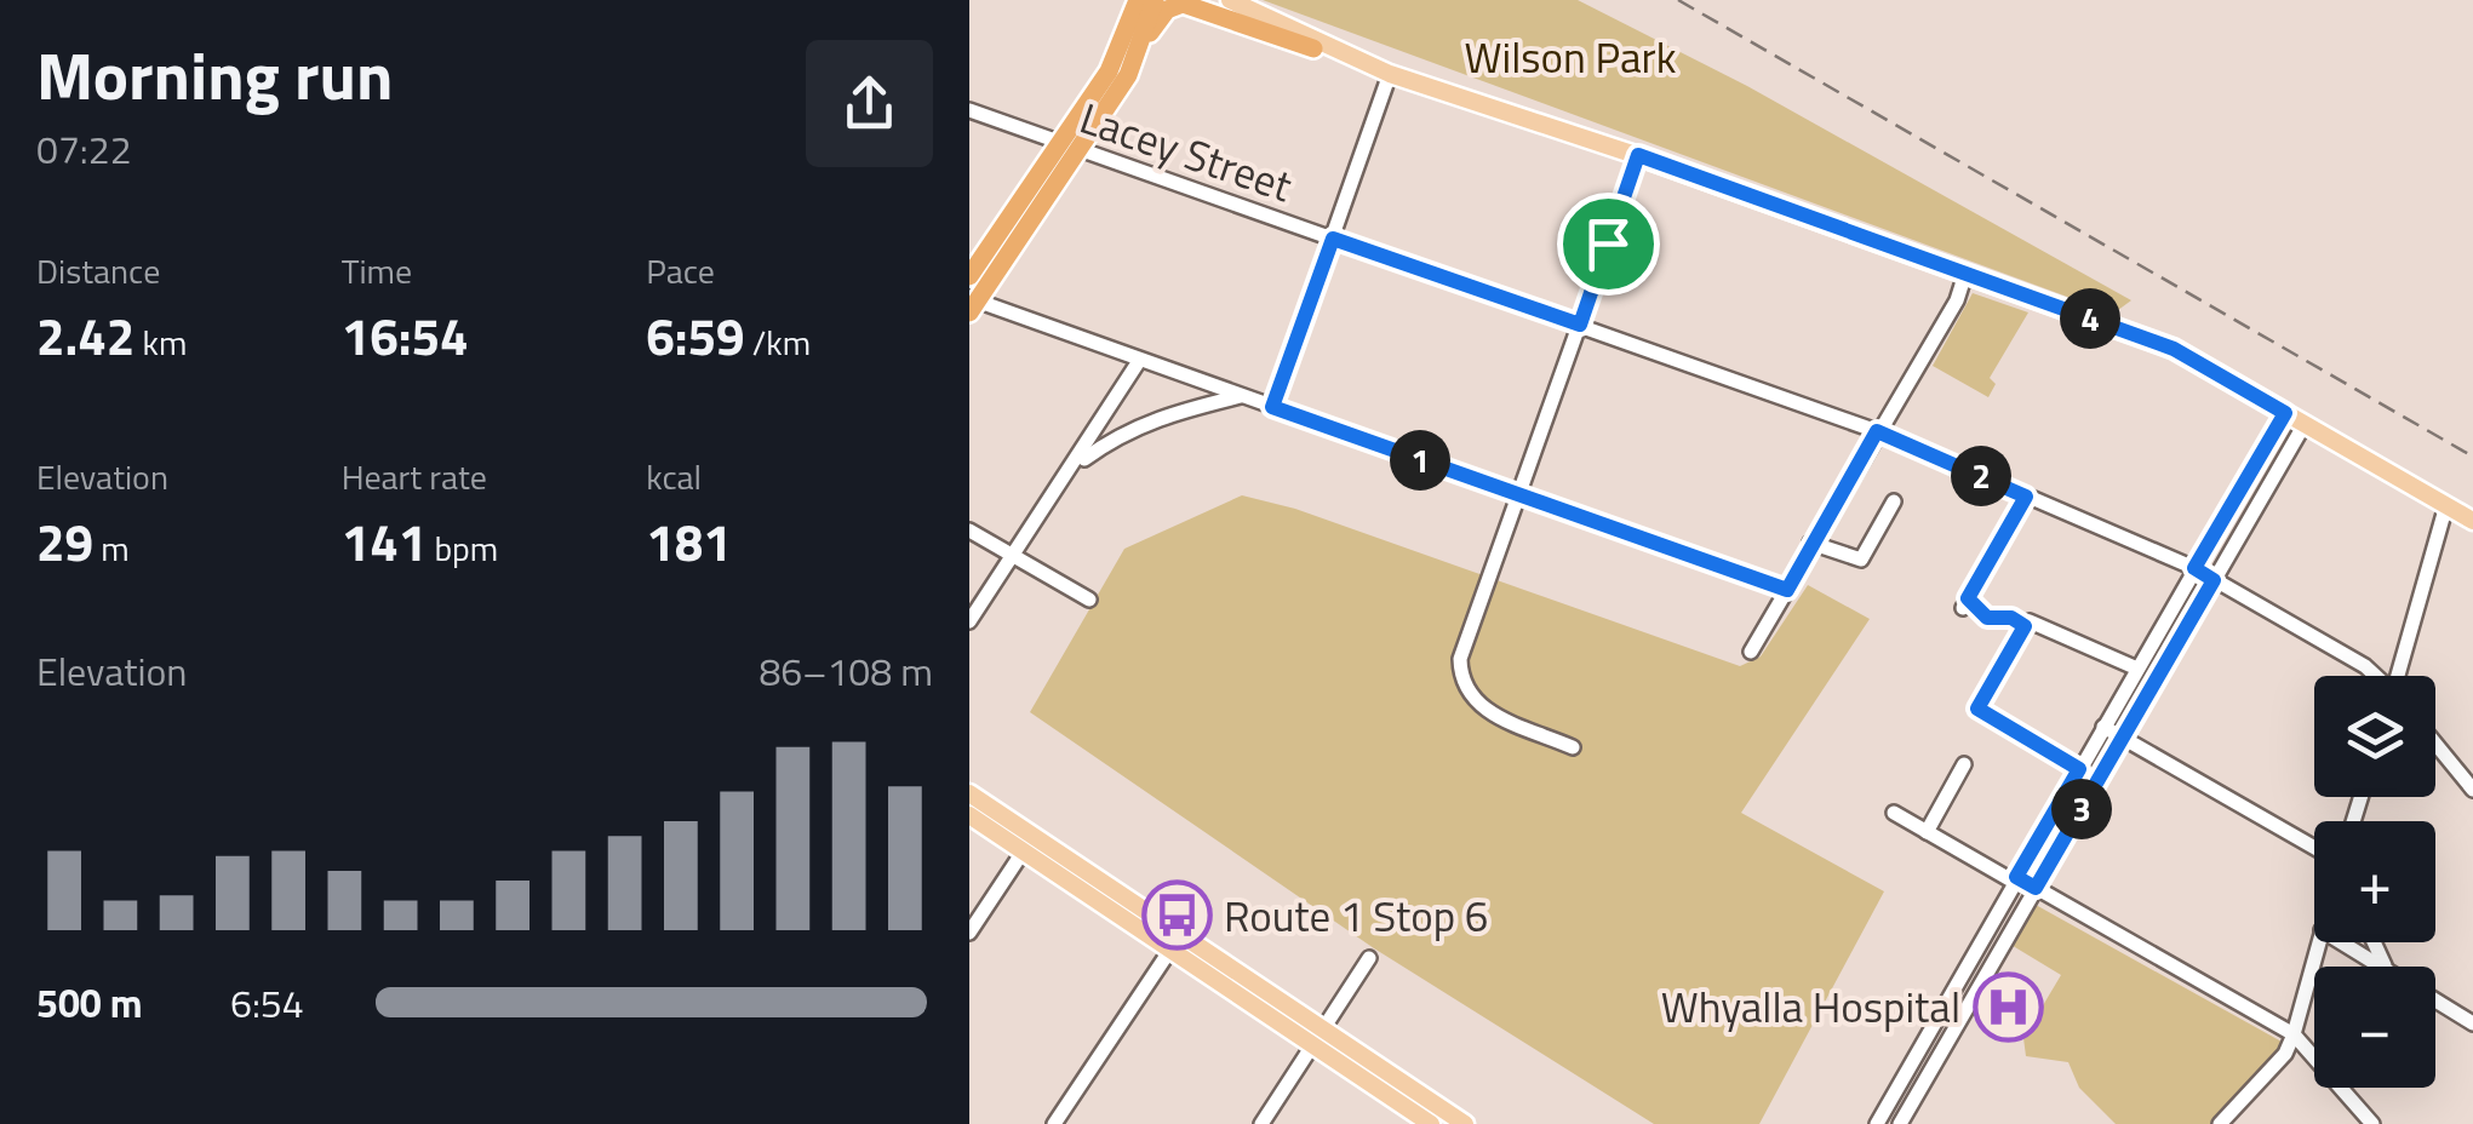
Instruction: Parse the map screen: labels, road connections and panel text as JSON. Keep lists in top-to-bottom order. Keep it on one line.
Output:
{"streets":{"street":["Lacey Street"]},"parks":["Wilson Park"],"places":{"bus stop":["Route 1 Stop 6"],"hospital":["Whyalla Hospital"]},"page":{"heading":["Morning run","07:22"],"stats":[["Distance","2.42 km"],["Time","16:54"],["Pace","6:59 /km"],["Elevation","29 m"],["Heart rate","141 bpm"],["kcal","181"]],"pins":["4","1","2","3"],"chart":["Elevation","86–108 m"],"map_buttons":["+","−"],"list":[{"name":"500 m","note":"6:54"}]}}
